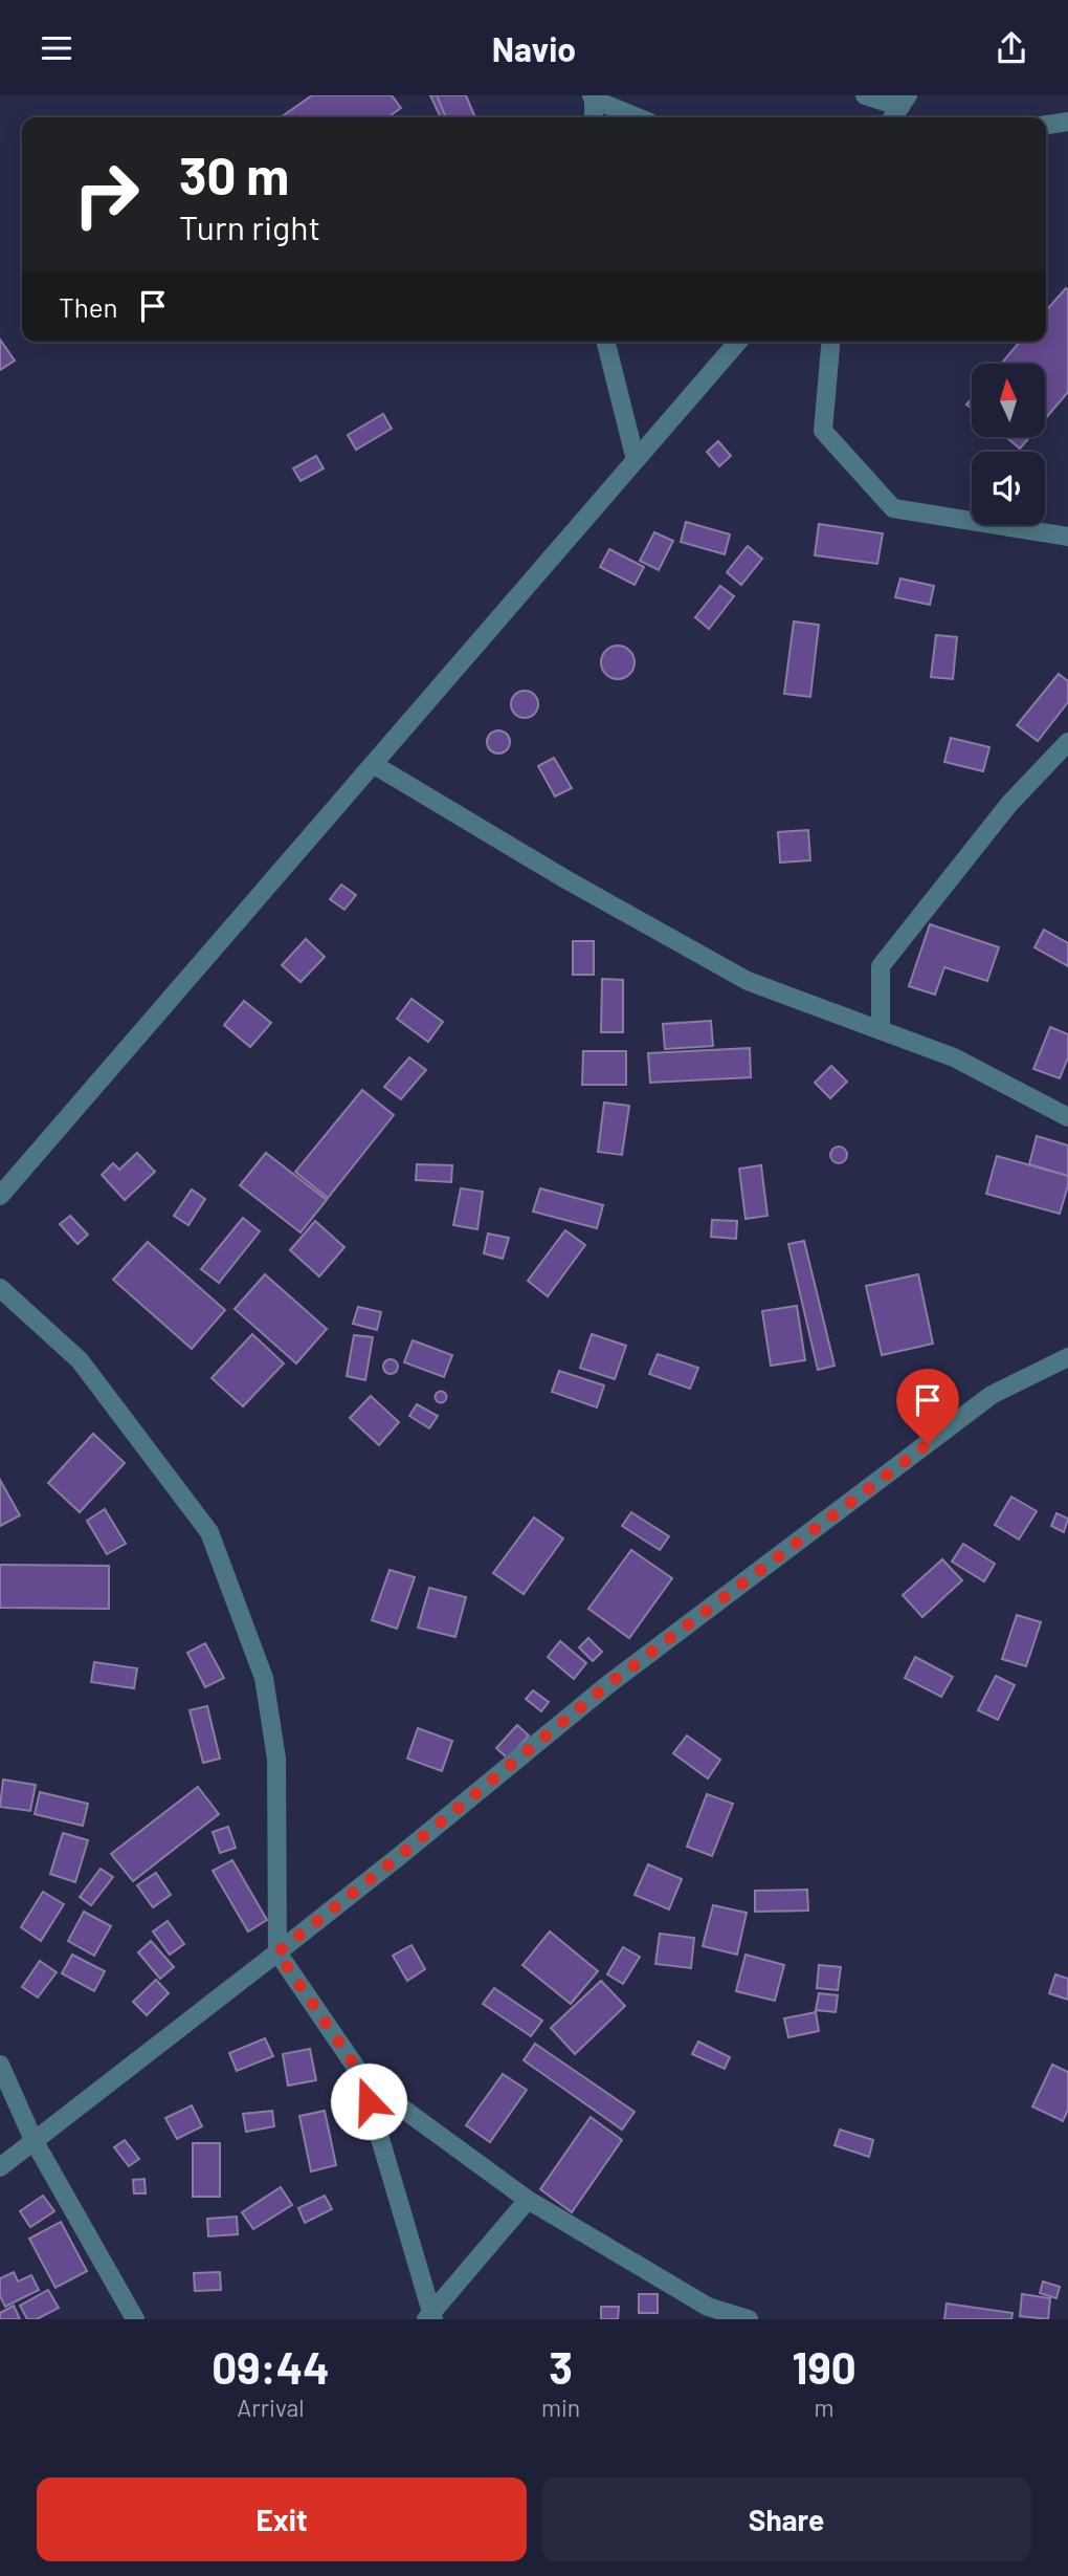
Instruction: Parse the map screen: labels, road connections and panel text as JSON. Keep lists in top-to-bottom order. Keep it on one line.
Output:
{"north":"top","page":{"header":"Navio","turn":["30 m","Turn right"],"then":"Then","eta":["09:44","Arrival","3","min","190","m"],"buttons":["Exit","Share"]}}
